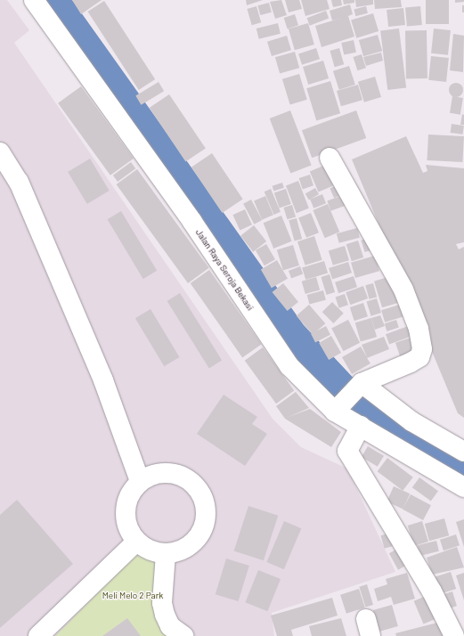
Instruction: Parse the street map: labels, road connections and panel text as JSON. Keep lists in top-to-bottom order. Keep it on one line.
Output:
{"streets":{"street":["Jalan Raya Seroja Bekasi"]},"parks":["Meli Melo 2 Park"]}
